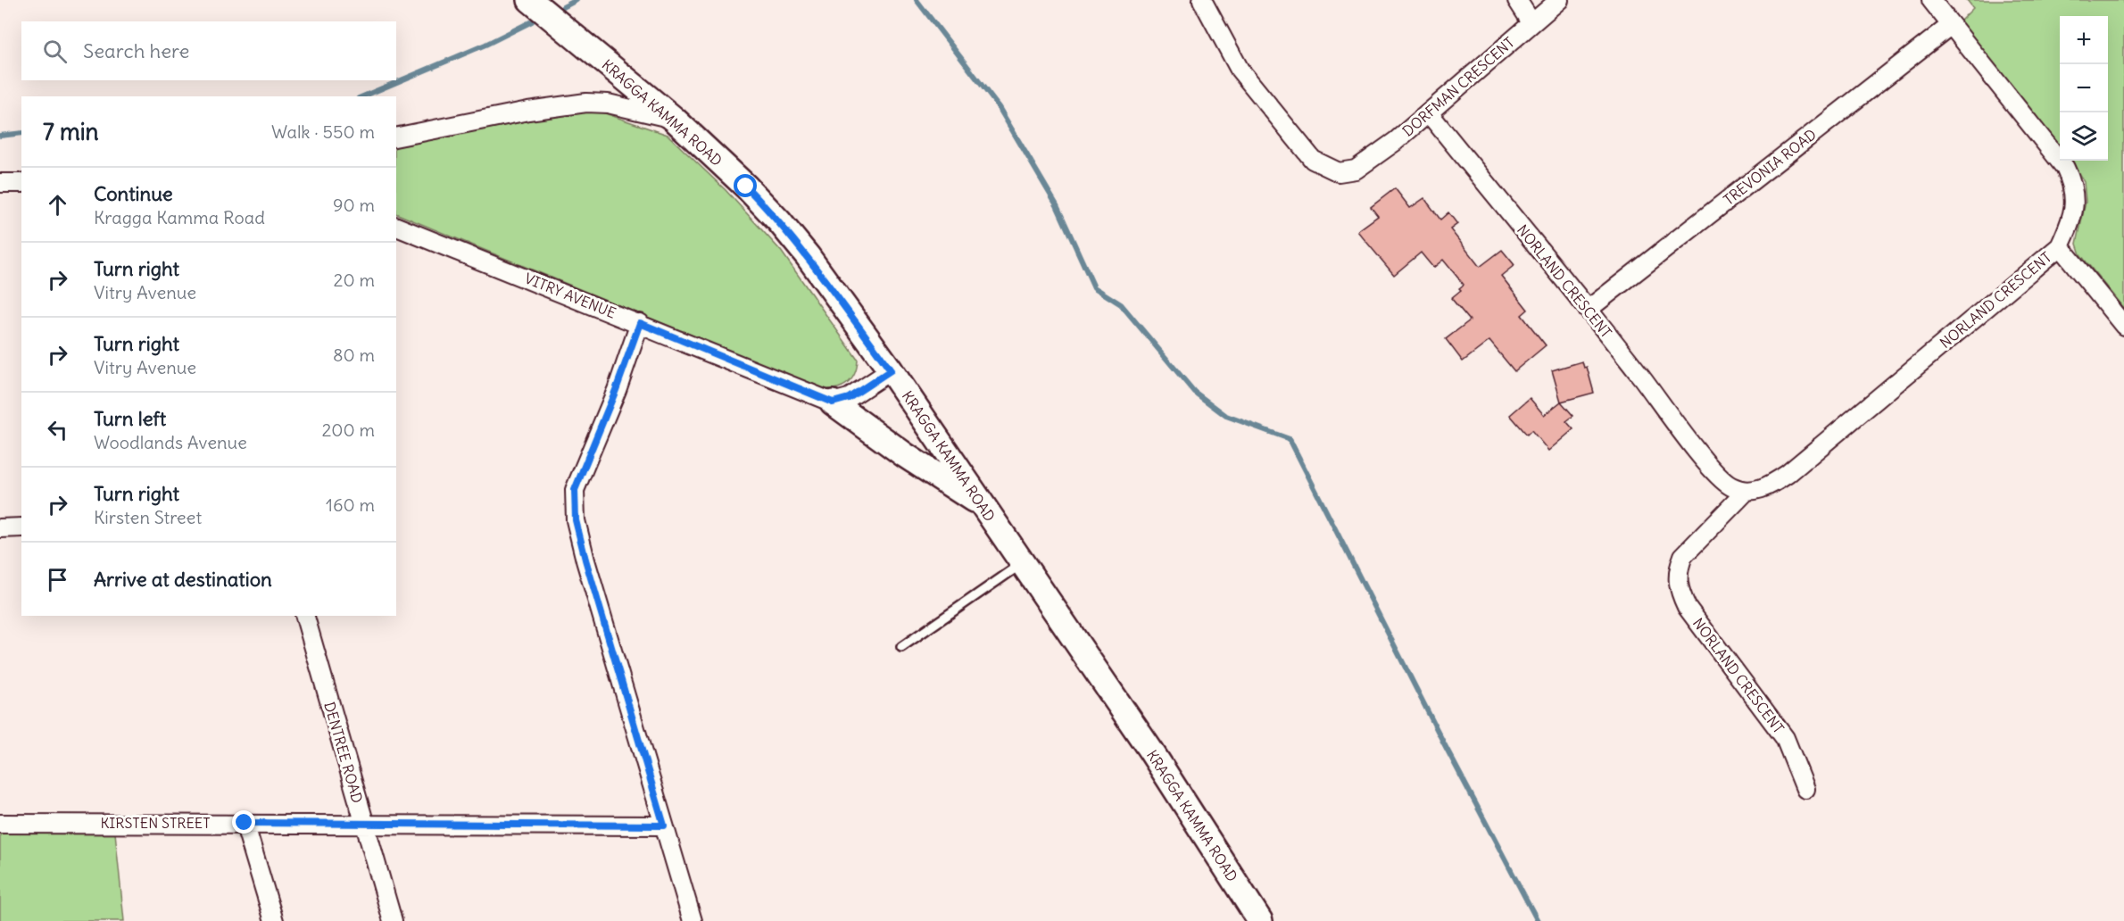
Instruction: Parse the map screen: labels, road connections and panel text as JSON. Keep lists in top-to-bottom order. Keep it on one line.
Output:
{"streets":{"main road":["KRAGGA KAMMA ROAD"],"street":["DORFMAN CRESCENT","TREVONIA ROAD","NORLAND CRESCENT","VITRY AVENUE","DENTREE ROAD","KIRSTEN STREET"]},"crossings":[["DORFMAN CRESCENT","NORLAND CRESCENT"],["TREVONIA ROAD","NORLAND CRESCENT"],["DENTREE ROAD","KIRSTEN STREET"]],"page":{"map_buttons":["+","−"],"search":"Search here","heading":["7 min","Walk · 550 m"],"list":[["Continue","Kragga Kamma Road","90 m"],["Turn right","Vitry Avenue","20 m"],["Turn right","Vitry Avenue","80 m"],["Turn left","Woodlands Avenue","200 m"],["Turn right","Kirsten Street","160 m"],"Arrive at destination"]}}
